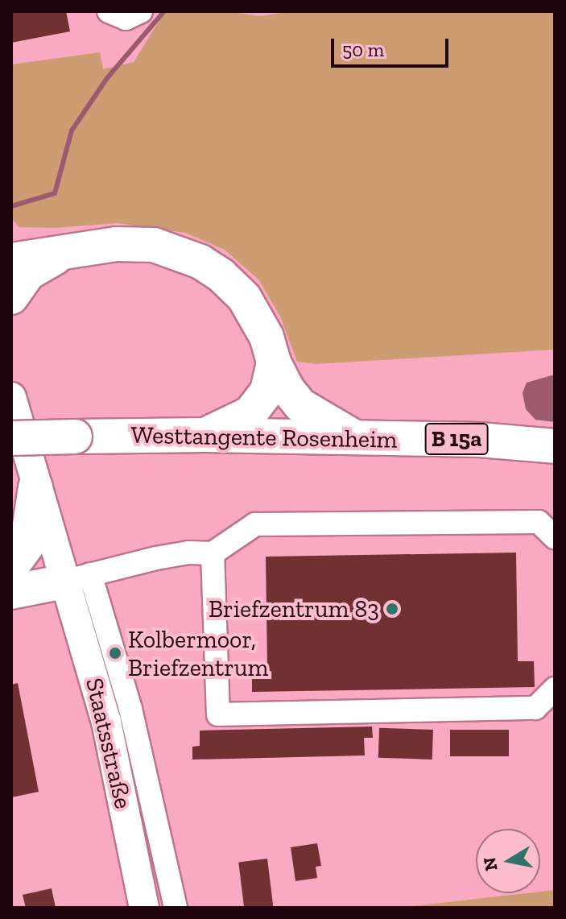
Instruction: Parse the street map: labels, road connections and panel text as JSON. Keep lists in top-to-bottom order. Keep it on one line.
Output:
{"streets":{"highway":["Westtangente Rosenheim","B 15a"],"main road":["Staatsstraße"]},"places":["Briefzentrum 83","Kolbermoor, Briefzentrum"],"scale_bar":"50 m","north":"left"}
